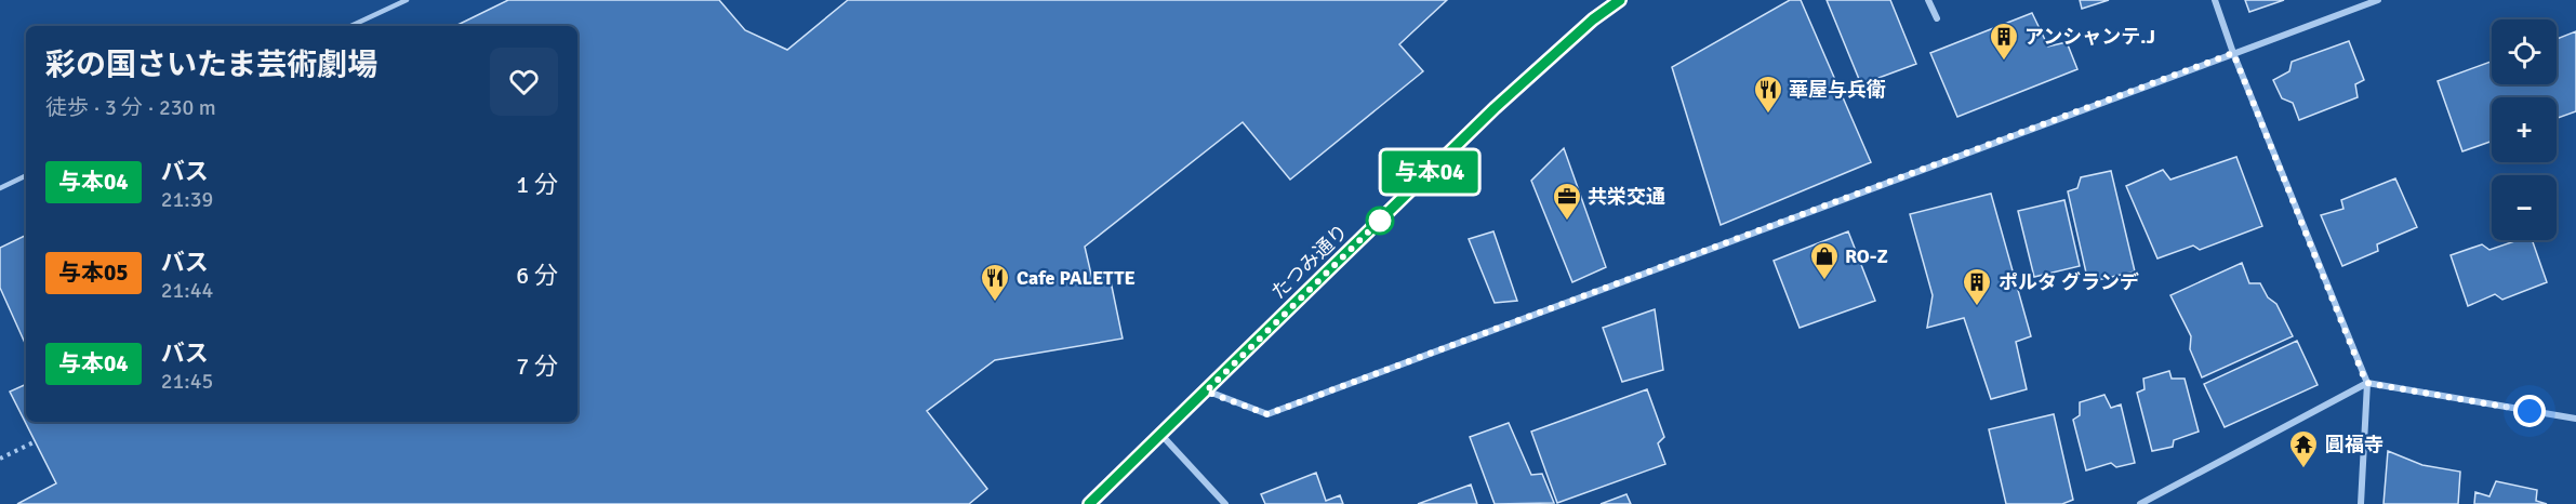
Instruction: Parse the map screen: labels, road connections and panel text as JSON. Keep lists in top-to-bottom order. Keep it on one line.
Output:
{"streets":{"main road":["たつみ通り"]},"places":{"building":["アンシャンテ.J","ポルタ グランデ"],"restaurant":["華屋与兵衛","Cafe PALETTE"],"office":["共栄交通"],"shop":["RO-Z"],"temple":["圓福寺"]},"lines":["bus line 与本04"],"page":{"on_map":"与本04","map_buttons":["+","−"],"heading":["彩の国さいたま芸術劇場","徒歩 · 3 分 · 230 m"],"list":[{"mark":"与本04","name":"バス","note":"21:39","value":"1 分"},{"mark":"与本05","name":"バス","note":"21:44","value":"6 分"},{"mark":"与本04","name":"バス","note":"21:45","value":"7 分"}]}}
